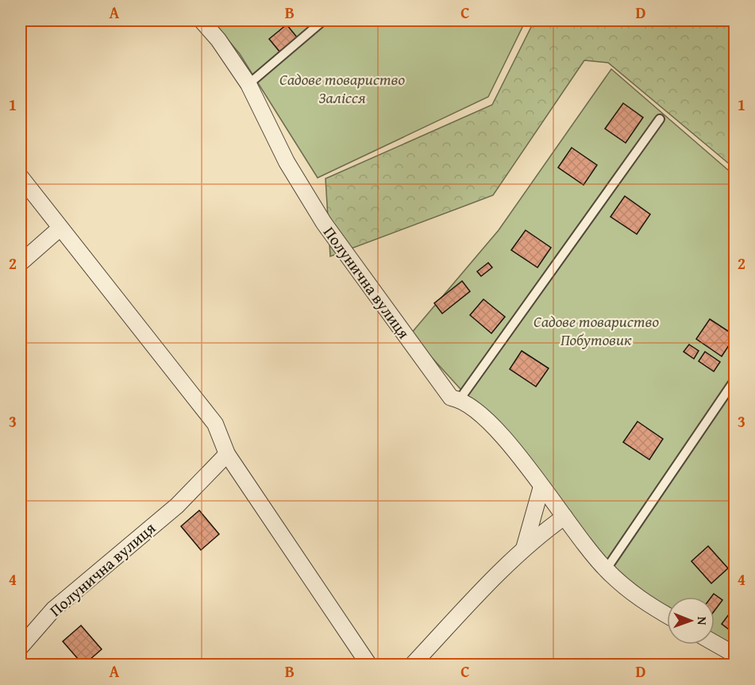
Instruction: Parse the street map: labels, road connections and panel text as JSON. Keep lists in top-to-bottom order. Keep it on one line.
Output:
{"streets":{"street":["Полунична вулиця"]},"parks":["Садове товариство Залісся","Садове товариство Побутовик"],"north":"right","grid":{"columns":["A","B","C","D"],"rows":["1","2","3","4"]}}
